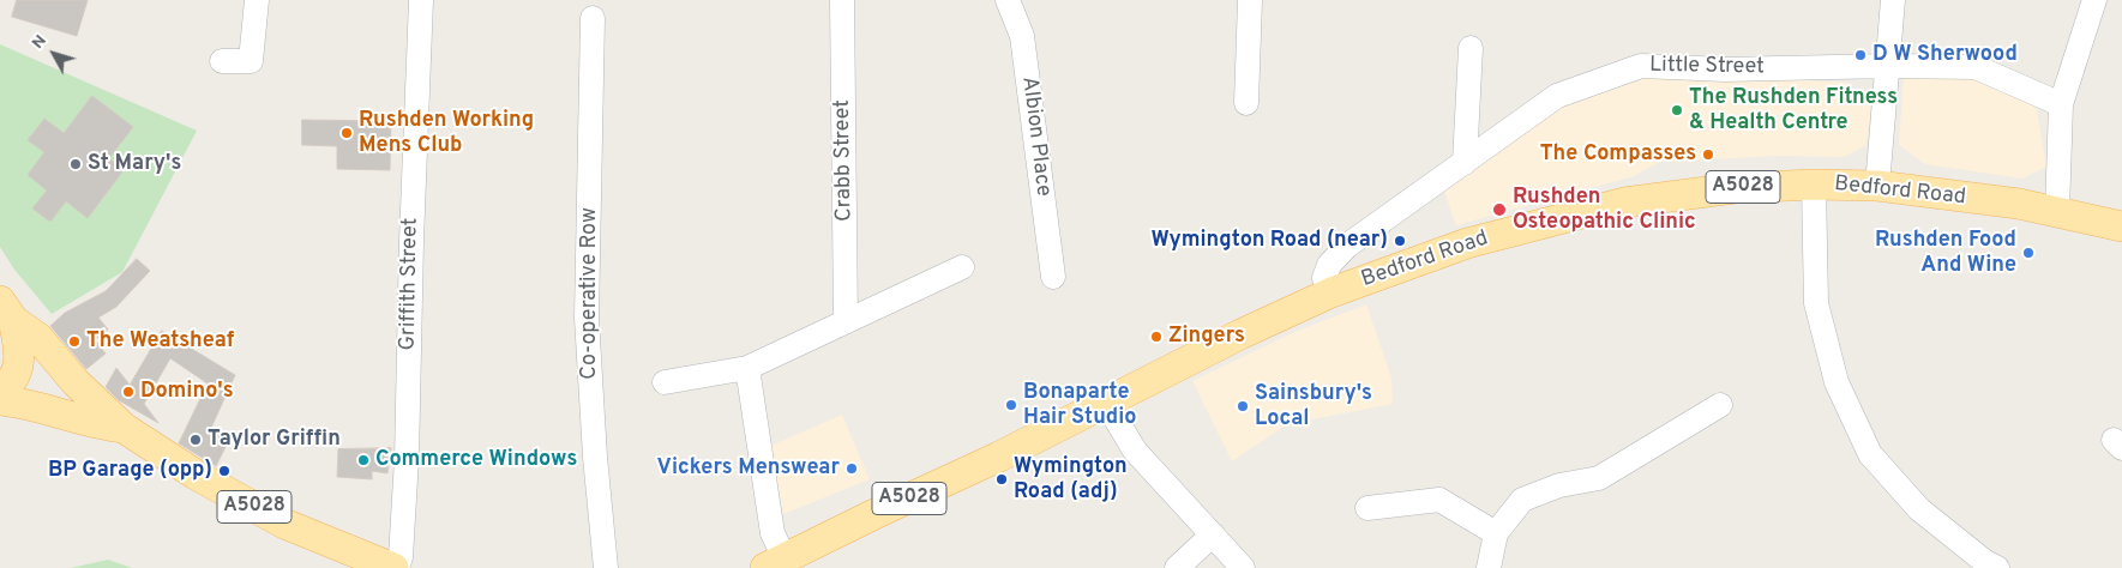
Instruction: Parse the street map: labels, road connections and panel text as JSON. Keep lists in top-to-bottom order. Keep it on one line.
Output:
{"streets":{"main road":["A5028","Bedford Road"],"street":["Little Street","Albion Place","Crabb Street","Griffith Street","Co-operative Row"]},"crossings":[["Little Street","Bedford Road"],["A5028","Bedford Road"],["A5028","Griffith Street"]],"places":["D W Sherwood","The Rushden Fitness & Health Centre","Rushden Working Mens Club","The Compasses","St Mary's","Rushden Osteopathic Clinic","Wymington Road (near)","Rushden Food And Wine","Zingers","The Weatsheaf","Domino's","Bonaparte Hair Studio","Sainsbury's Local","Taylor Griffin","Commerce Windows","Vickers Menswear","BP Garage (opp)","Wymington Road (adj)"],"north":"top left"}
